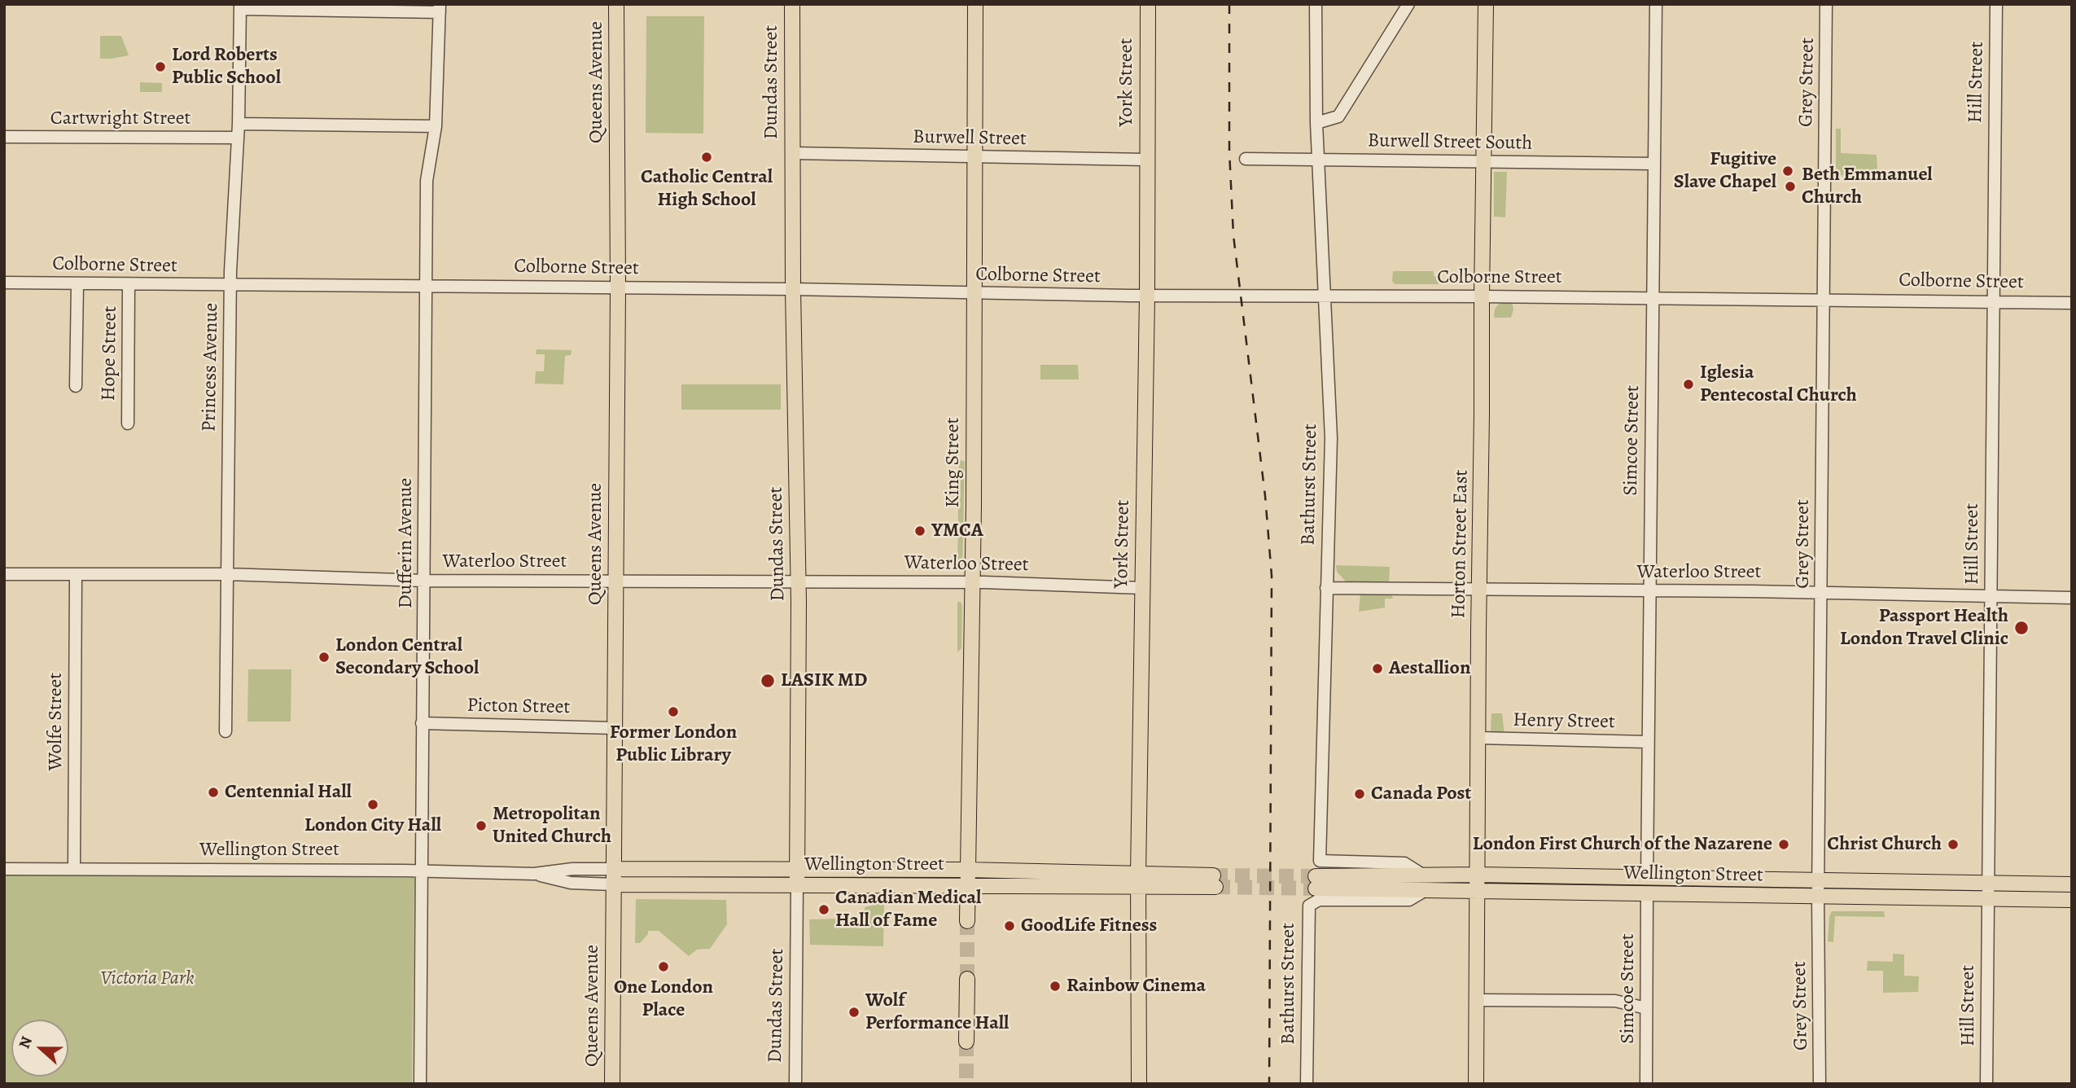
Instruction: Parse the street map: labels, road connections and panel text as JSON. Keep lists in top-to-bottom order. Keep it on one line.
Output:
{"streets":{"main road":["Queens Avenue","Dundas Street","York Street","King Street","Horton Street East","Wellington Street"],"street":["Grey Street","Hill Street","Cartwright Street","Burwell Street","Burwell Street South","Colborne Street","Hope Street","Princess Avenue","Simcoe Street","Bathurst Street","Dufferin Avenue","Waterloo Street","Picton Street","Wolfe Street","Henry Street"]},"crossings":[["Queens Avenue","Colborne Street"],["Queens Avenue","Waterloo Street"],["Queens Avenue","Picton Street"],["Queens Avenue","Wellington Street"],["Dundas Street","Burwell Street"],["Dundas Street","Colborne Street"],["Dundas Street","Waterloo Street"],["Dundas Street","Wellington Street"],["York Street","Burwell Street"],["York Street","Colborne Street"],["York Street","Waterloo Street"],["York Street","Wellington Street"],["Grey Street","Colborne Street"],["Grey Street","Waterloo Street"],["Grey Street","Wellington Street"],["Hill Street","Colborne Street"],["Hill Street","Waterloo Street"],["Hill Street","Wellington Street"],["Cartwright Street","Princess Avenue"],["Burwell Street","King Street"],["Burwell Street South","Simcoe Street"],["Burwell Street South","Bathurst Street"],["Burwell Street South","Horton Street East"],["Colborne Street","Hope Street"],["Colborne Street","Princess Avenue"],["Colborne Street","Simcoe Street"],["Colborne Street","King Street"],["Colborne Street","Bathurst Street"],["Colborne Street","Dufferin Avenue"],["Colborne Street","Horton Street East"],["Princess Avenue","Waterloo Street"],["Simcoe Street","Waterloo Street"],["Simcoe Street","Henry Street"],["Simcoe Street","Wellington Street"],["King Street","Waterloo Street"],["King Street","Wellington Street"],["Bathurst Street","Waterloo Street"],["Bathurst Street","Wellington Street"],["Dufferin Avenue","Waterloo Street"],["Dufferin Avenue","Picton Street"],["Dufferin Avenue","Wellington Street"],["Horton Street East","Waterloo Street"],["Horton Street East","Henry Street"],["Horton Street East","Wellington Street"],["Waterloo Street","Wolfe Street"],["Wolfe Street","Wellington Street"]],"parks":["Victoria Park"],"places":["Lord Roberts Public School","Catholic Central High School","Fugitive Slave Chapel","Beth Emmanuel Church","Iglesia Pentecostal Church","YMCA","Passport Health London Travel Clinic","London Central Secondary School","Aestallion","LASIK MD","Former London Public Library","Centennial Hall","Canada Post","London City Hall","Metropolitan United Church","London First Church of the Nazarene","Christ Church","Canadian Medical Hall of Fame","GoodLife Fitness","One London Place","Rainbow Cinema","Wolf Performance Hall"],"north":"left"}
